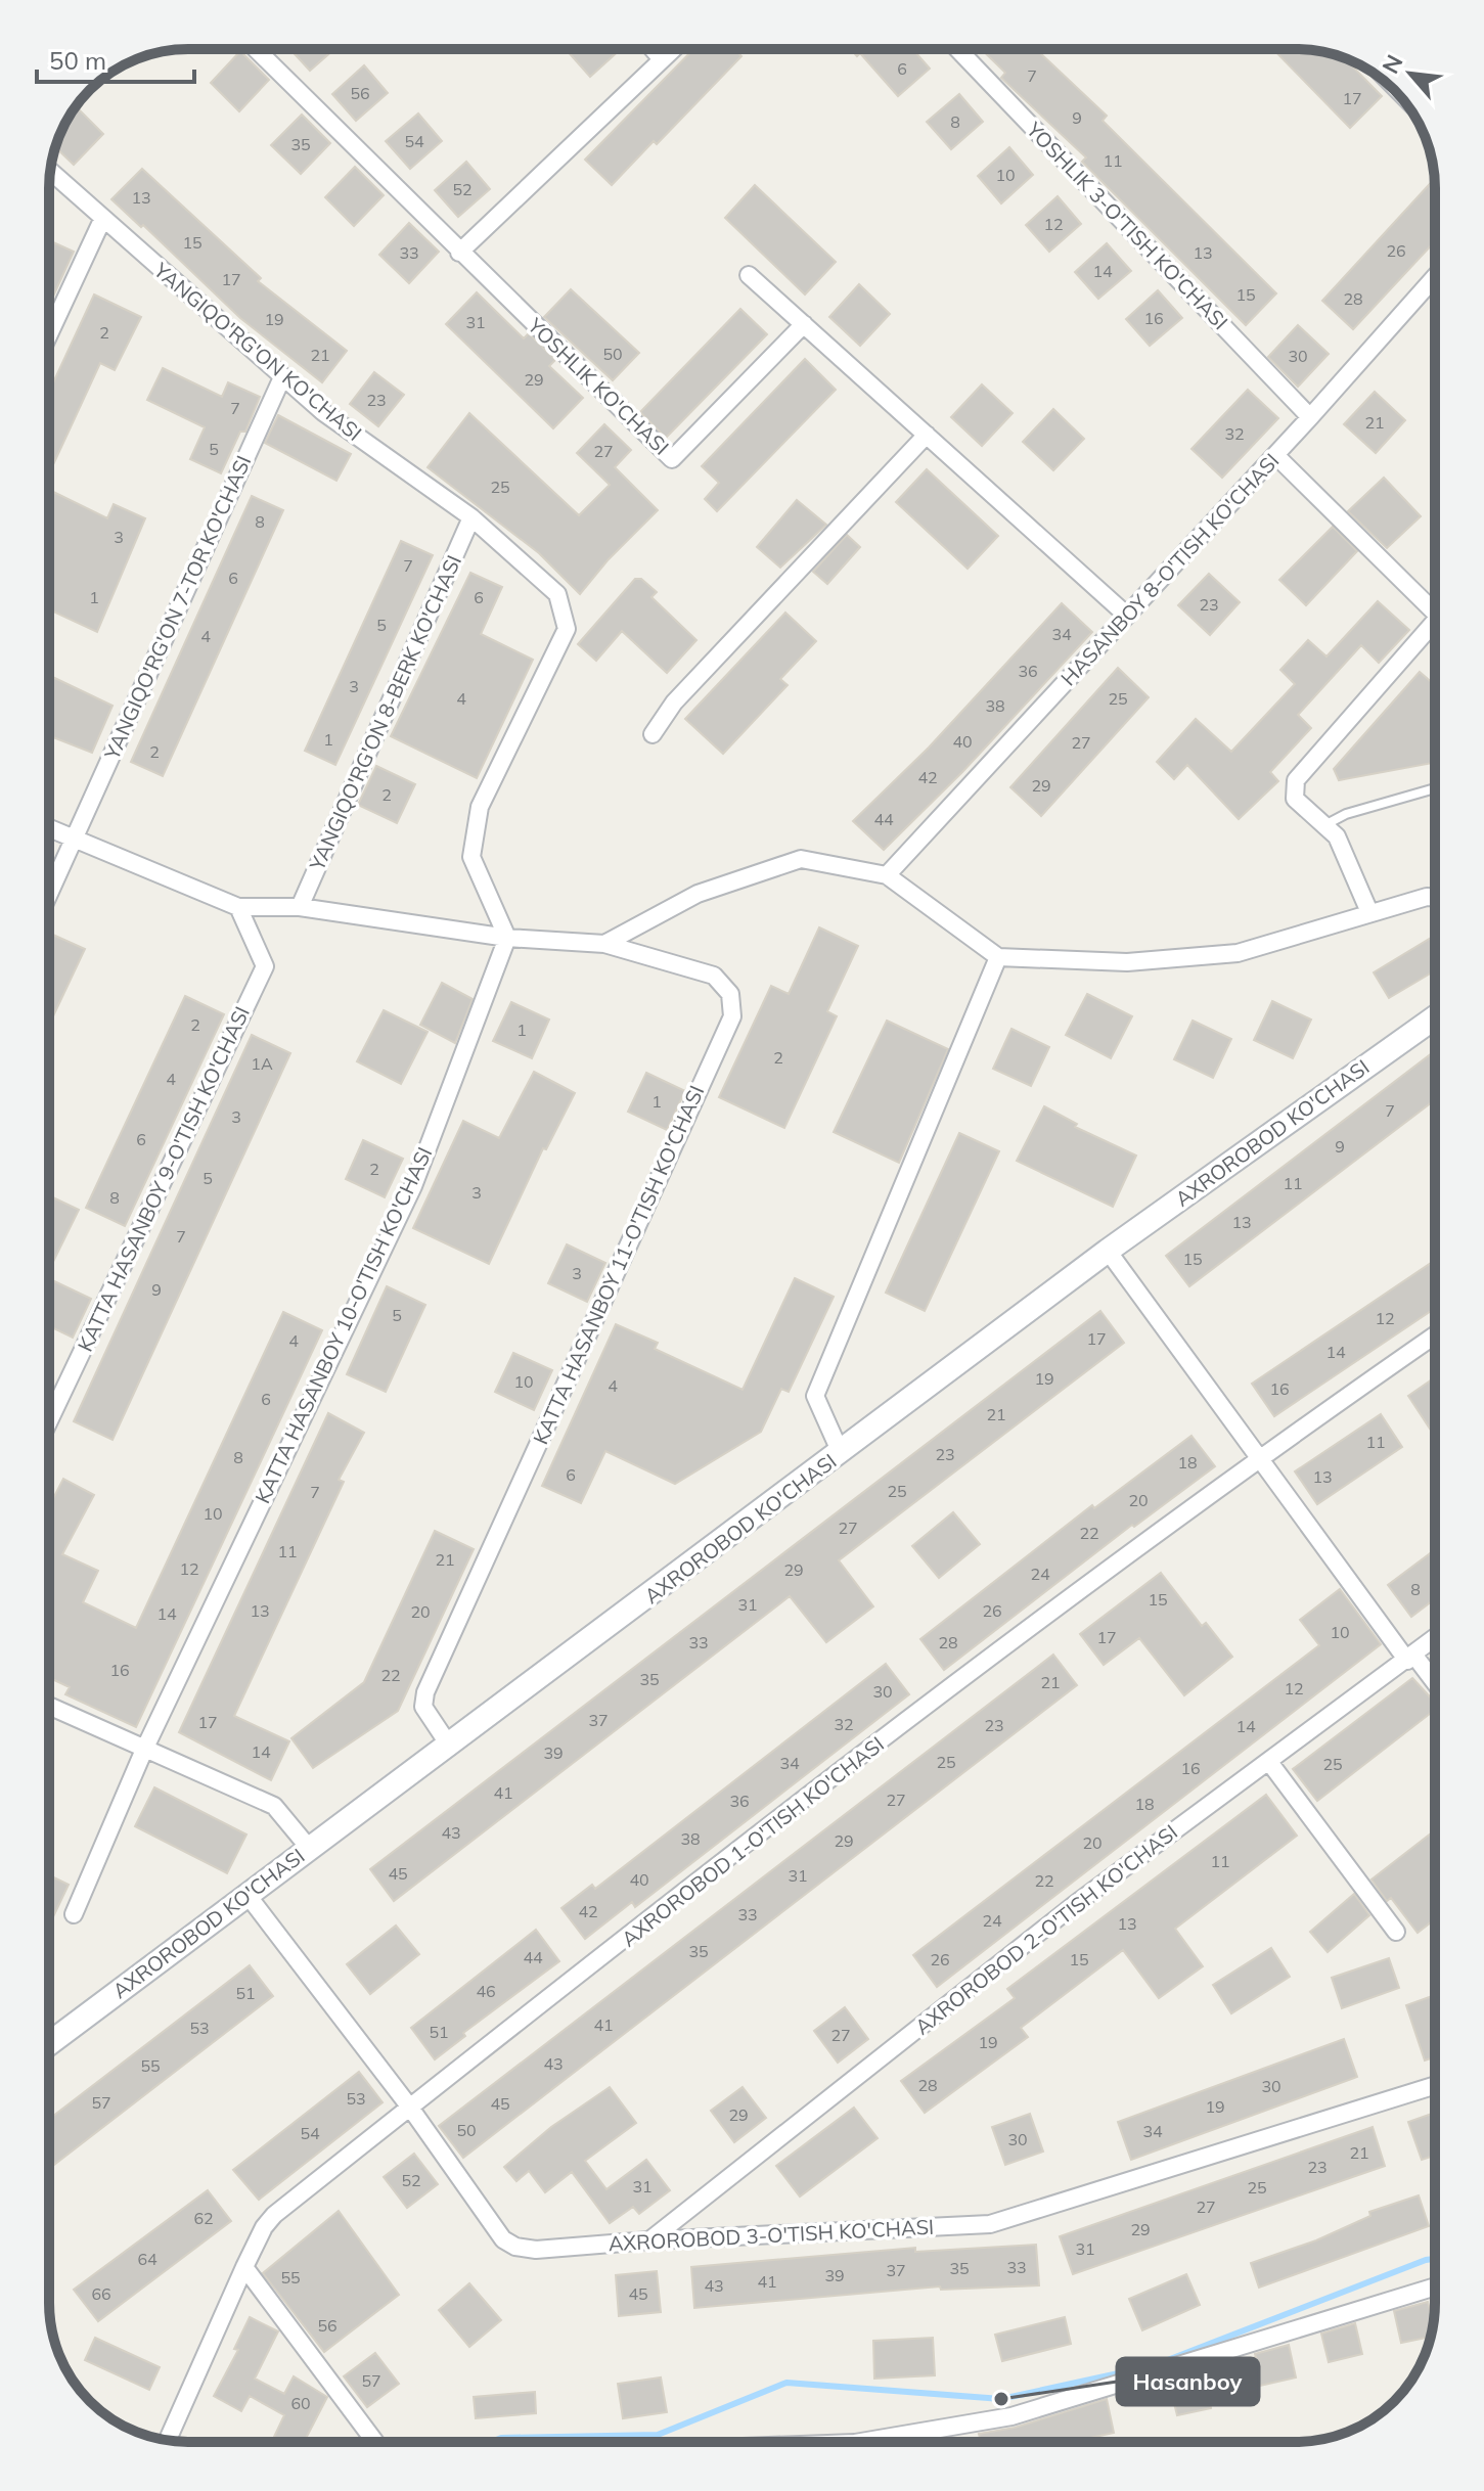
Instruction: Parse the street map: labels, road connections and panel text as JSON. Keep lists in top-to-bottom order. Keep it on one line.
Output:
{"streets":{"street":["YOSHLIK 3-O'TISH KO'CHASI","YANGIQO'RG'ON KO'CHASI","YOSHLIK KO'CHASI","HASANBOY 8-O'TISH KO'CHASI","YANGIQO'RG'ON 7-TOR KO'CHASI","YANGIQO'RG'ON 8-BERK KO'CHASI","AXROROBOD KO'CHASI","KATTA HASANBOY 9-O'TISH KO'CHASI","KATTA HASANBOY 11-O'TISH KO'CHASI","KATTA HASANBOY 10-O'TISH KO'CHASI","AXROROBOD 1-O'TISH KO'CHASI","AXROROBOD 2-O'TISH KO'CHASI","AXROROBOD 3-O'TISH KO'CHASI"]},"crossings":[["YOSHLIK 3-O'TISH KO'CHASI","HASANBOY 8-O'TISH KO'CHASI"],["YANGIQO'RG'ON KO'CHASI","YANGIQO'RG'ON 7-TOR KO'CHASI"],["YANGIQO'RG'ON KO'CHASI","YANGIQO'RG'ON 8-BERK KO'CHASI"],["YANGIQO'RG'ON KO'CHASI","KATTA HASANBOY 11-O'TISH KO'CHASI"],["YANGIQO'RG'ON KO'CHASI","KATTA HASANBOY 10-O'TISH KO'CHASI"],["YANGIQO'RG'ON 8-BERK KO'CHASI","KATTA HASANBOY 11-O'TISH KO'CHASI"],["AXROROBOD KO'CHASI","KATTA HASANBOY 11-O'TISH KO'CHASI"],["AXROROBOD KO'CHASI","AXROROBOD 3-O'TISH KO'CHASI"],["KATTA HASANBOY 9-O'TISH KO'CHASI","KATTA HASANBOY 11-O'TISH KO'CHASI"],["KATTA HASANBOY 11-O'TISH KO'CHASI","KATTA HASANBOY 10-O'TISH KO'CHASI"],["AXROROBOD 1-O'TISH KO'CHASI","AXROROBOD 3-O'TISH KO'CHASI"],["AXROROBOD 2-O'TISH KO'CHASI","AXROROBOD 3-O'TISH KO'CHASI"]],"places":["Hasanboy"],"house_numbers":["6","7","56","17","9","8","54","35","11","10","52","13","12","15","26","33","13","14","17","15","28","16","19","31","2","50","21","30","29","23","7","21","32","5","27","25","8","3","7","6","1","6","23","5","34","4","36","3","4","25","38","1","40","27","2","42","29","2","44","2","1","2","1А","4","1","7","3","6","9","2","5","11","3","8","13","7","15","3","9","5","12","17","4","14","19","10","4","16","6","21","11","23","8","18","6","13","25","7","20","10","27","22","11","21","12","29","24","8","15","31","13","26","20","14","10","17","33","28","16","22","35","21","12","30","37","17","32","23","14","14","39","25","34","25","16","41","27","36","18","43","38","29","20","11","45","31","40","22","42","33","24","13","35","44","26","15","46","51","41","53","51","27","19","43","55","28","30","53","57","45","19","29","50","34","54","30","21","23","52","31","25","27","62","29","31","64","33","35","37","39","55","41","43","66","45","56","57","60"],"scale_bar":"50 m","north":"top left"}
